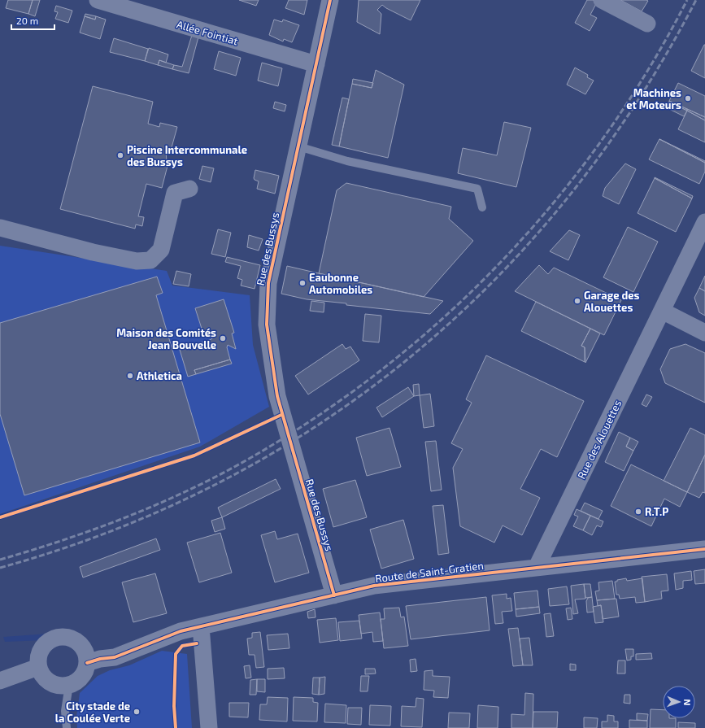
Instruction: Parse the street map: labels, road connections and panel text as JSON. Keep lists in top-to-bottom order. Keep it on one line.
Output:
{"streets":{"street":["Allée Fointiat","Rue des Bussys","Rue des Alouettes","Route de Saint-Gratien"]},"crossings":[["Allée Fointiat","Rue des Bussys"],["Rue des Bussys","Route de Saint-Gratien"],["Rue des Alouettes","Route de Saint-Gratien"]],"places":["Machines et Moteurs","Piscine Intercommunale des Bussys","Eaubonne Automobiles","Garage des Alouettes","Maison des Comités Jean Bouvelle","Athletica","R.T.P","City stade de la Coulée Verte"],"scale_bar":"20 m","north":"right"}
